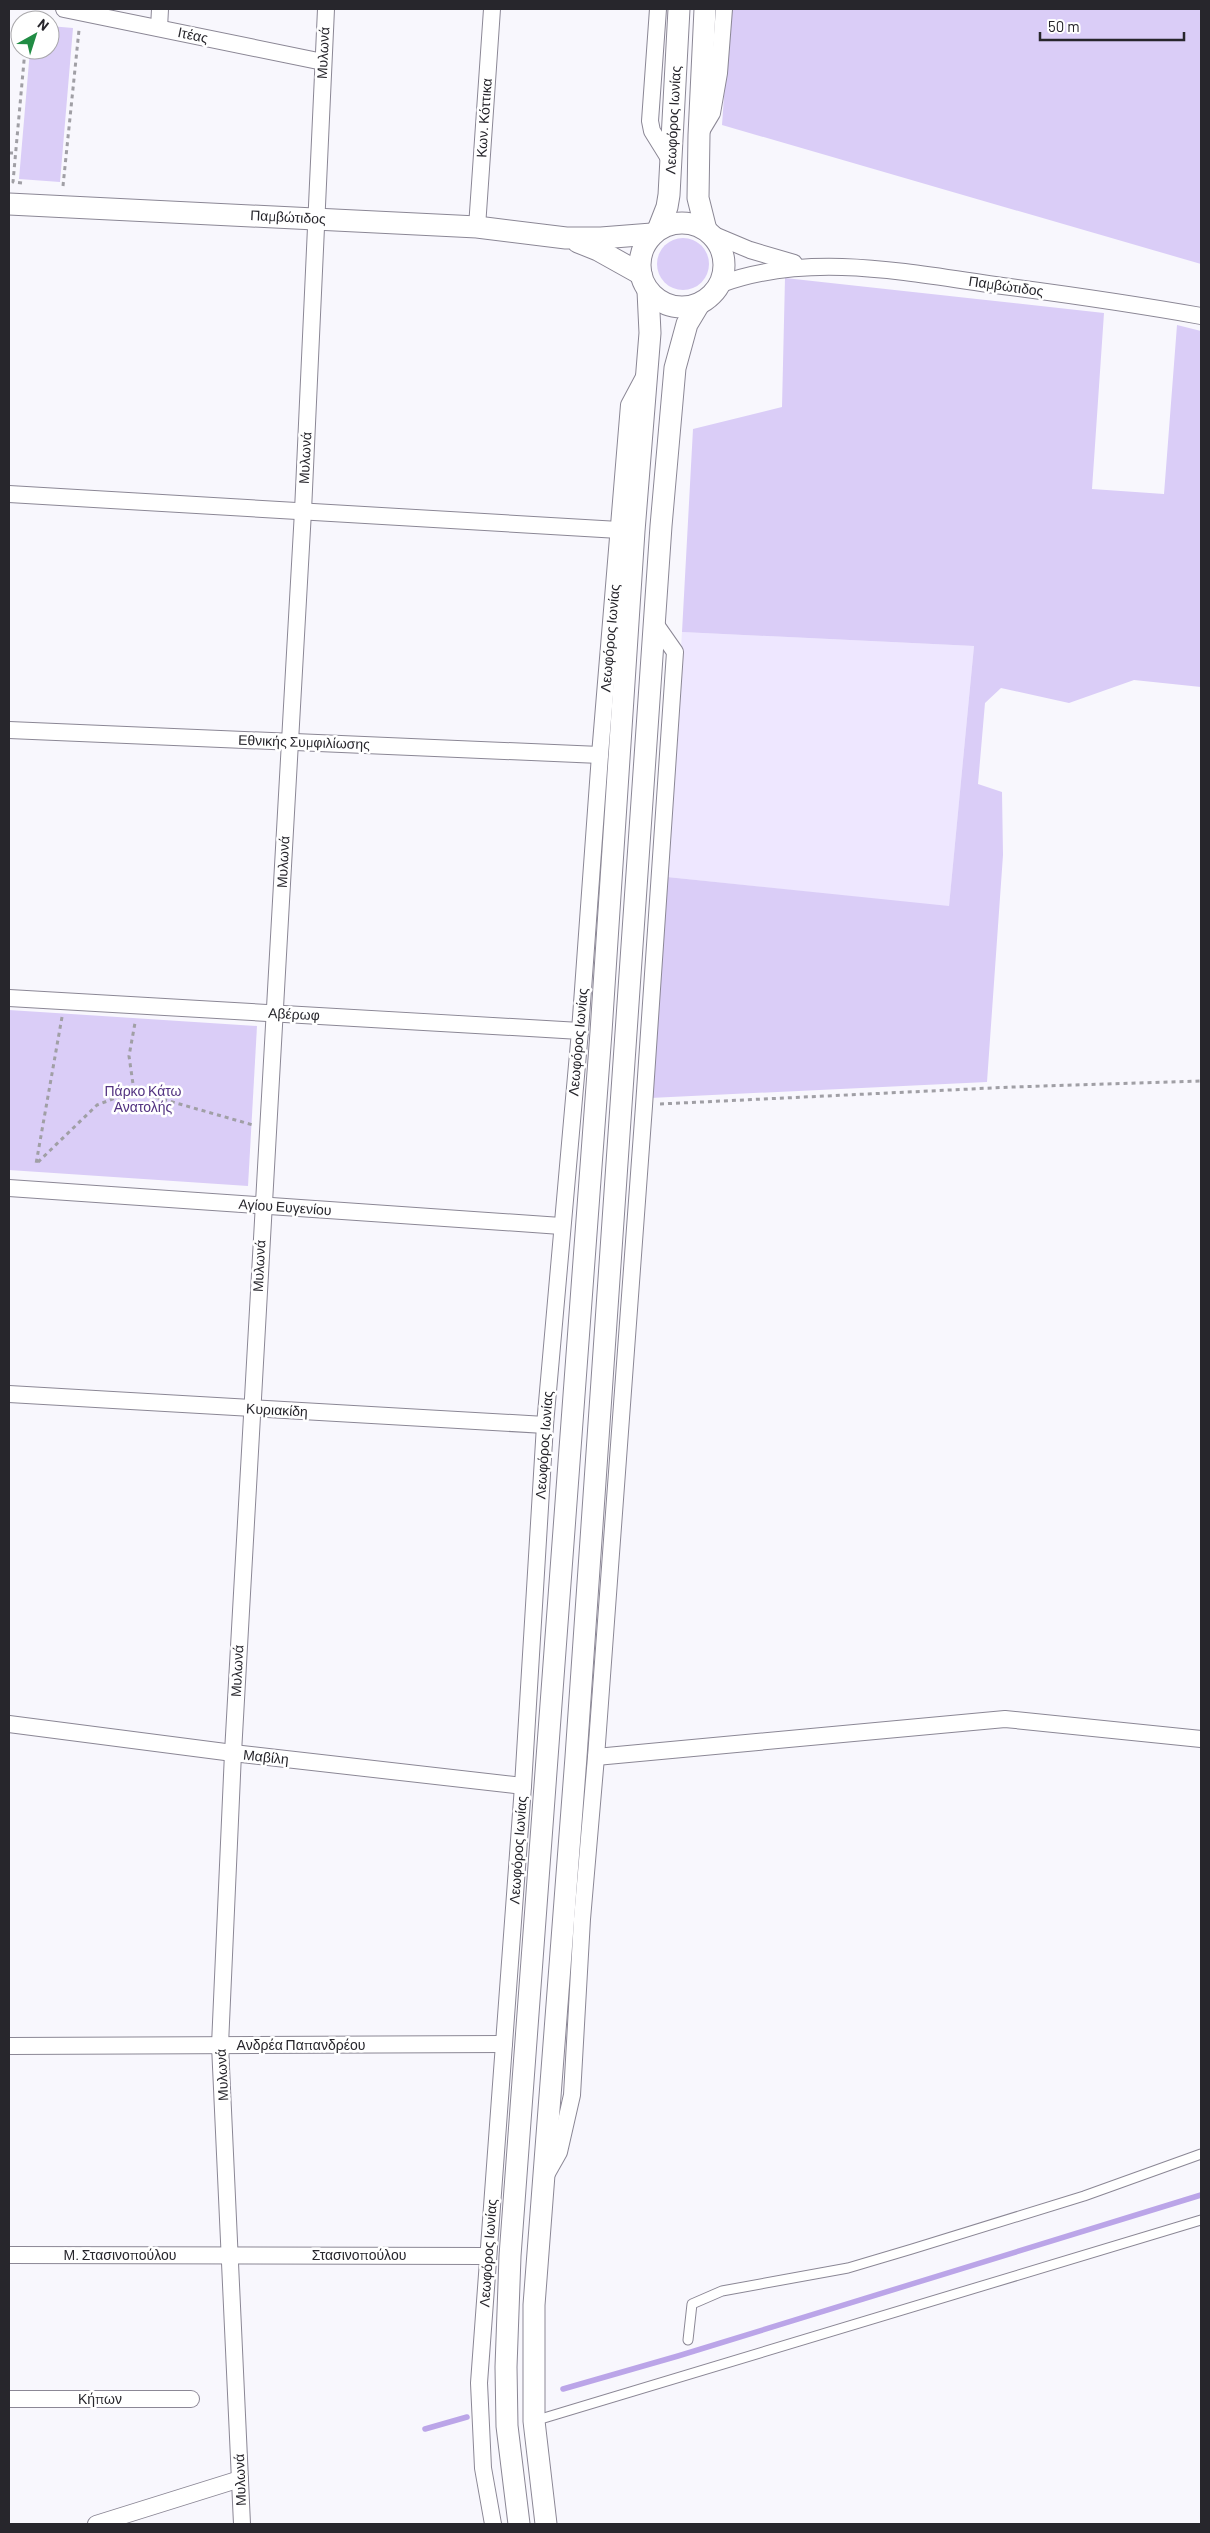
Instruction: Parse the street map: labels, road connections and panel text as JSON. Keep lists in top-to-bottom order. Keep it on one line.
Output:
{"streets":{"street":["Ιτέας","Μυλωνά","Κων. Κόττικα","Λεωφόρος Ιωνίας","Παμβώτιδος","Εθνικής Συμφιλίωσης","Αβέρωφ","Αγίου Ευγενίου","Κυριακίδη","Μαβίλη","Ανδρέα Παπανδρέου","Μ. Στασινοπούλου","Στασινοπούλου","Κήπων"]},"crossings":[["Ιτέας","Μυλωνά"],["Μυλωνά","Παμβώτιδος"],["Μυλωνά","Εθνικής Συμφιλίωσης"],["Μυλωνά","Αβέρωφ"],["Μυλωνά","Αγίου Ευγενίου"],["Μυλωνά","Κυριακίδη"],["Μυλωνά","Μαβίλη"],["Μυλωνά","Ανδρέα Παπανδρέου"],["Μυλωνά","Μ. Στασινοπούλου"],["Μυλωνά","Στασινοπούλου"],["Κων. Κόττικα","Παμβώτιδος"],["Λεωφόρος Ιωνίας","Παμβώτιδος"],["Λεωφόρος Ιωνίας","Εθνικής Συμφιλίωσης"],["Λεωφόρος Ιωνίας","Αβέρωφ"],["Λεωφόρος Ιωνίας","Αγίου Ευγενίου"],["Λεωφόρος Ιωνίας","Κυριακίδη"],["Λεωφόρος Ιωνίας","Μαβίλη"],["Λεωφόρος Ιωνίας","Ανδρέα Παπανδρέου"],["Λεωφόρος Ιωνίας","Στασινοπούλου"],["Μ. Στασινοπούλου","Στασινοπούλου"]],"parks":["Πάρκο Κάτω Ανατολής"],"scale_bar":"50 m","north":"top right"}
